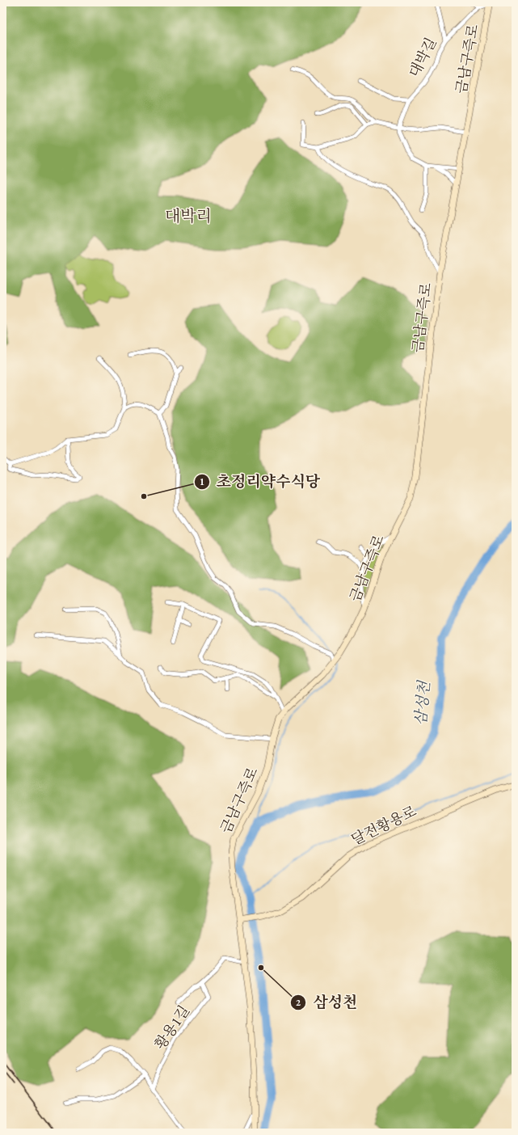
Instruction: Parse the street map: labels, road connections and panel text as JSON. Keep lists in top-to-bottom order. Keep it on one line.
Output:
{"streets":{"main road":["금남구즉로","달전황용로"],"street":["대박길","황용1길"]},"crossings":[["금남구즉로","달전황용로"],["금남구즉로","황용1길"]],"districts":["대박리"],"water":["삼성천"],"places":["초정리약수식당","삼성천"]}
